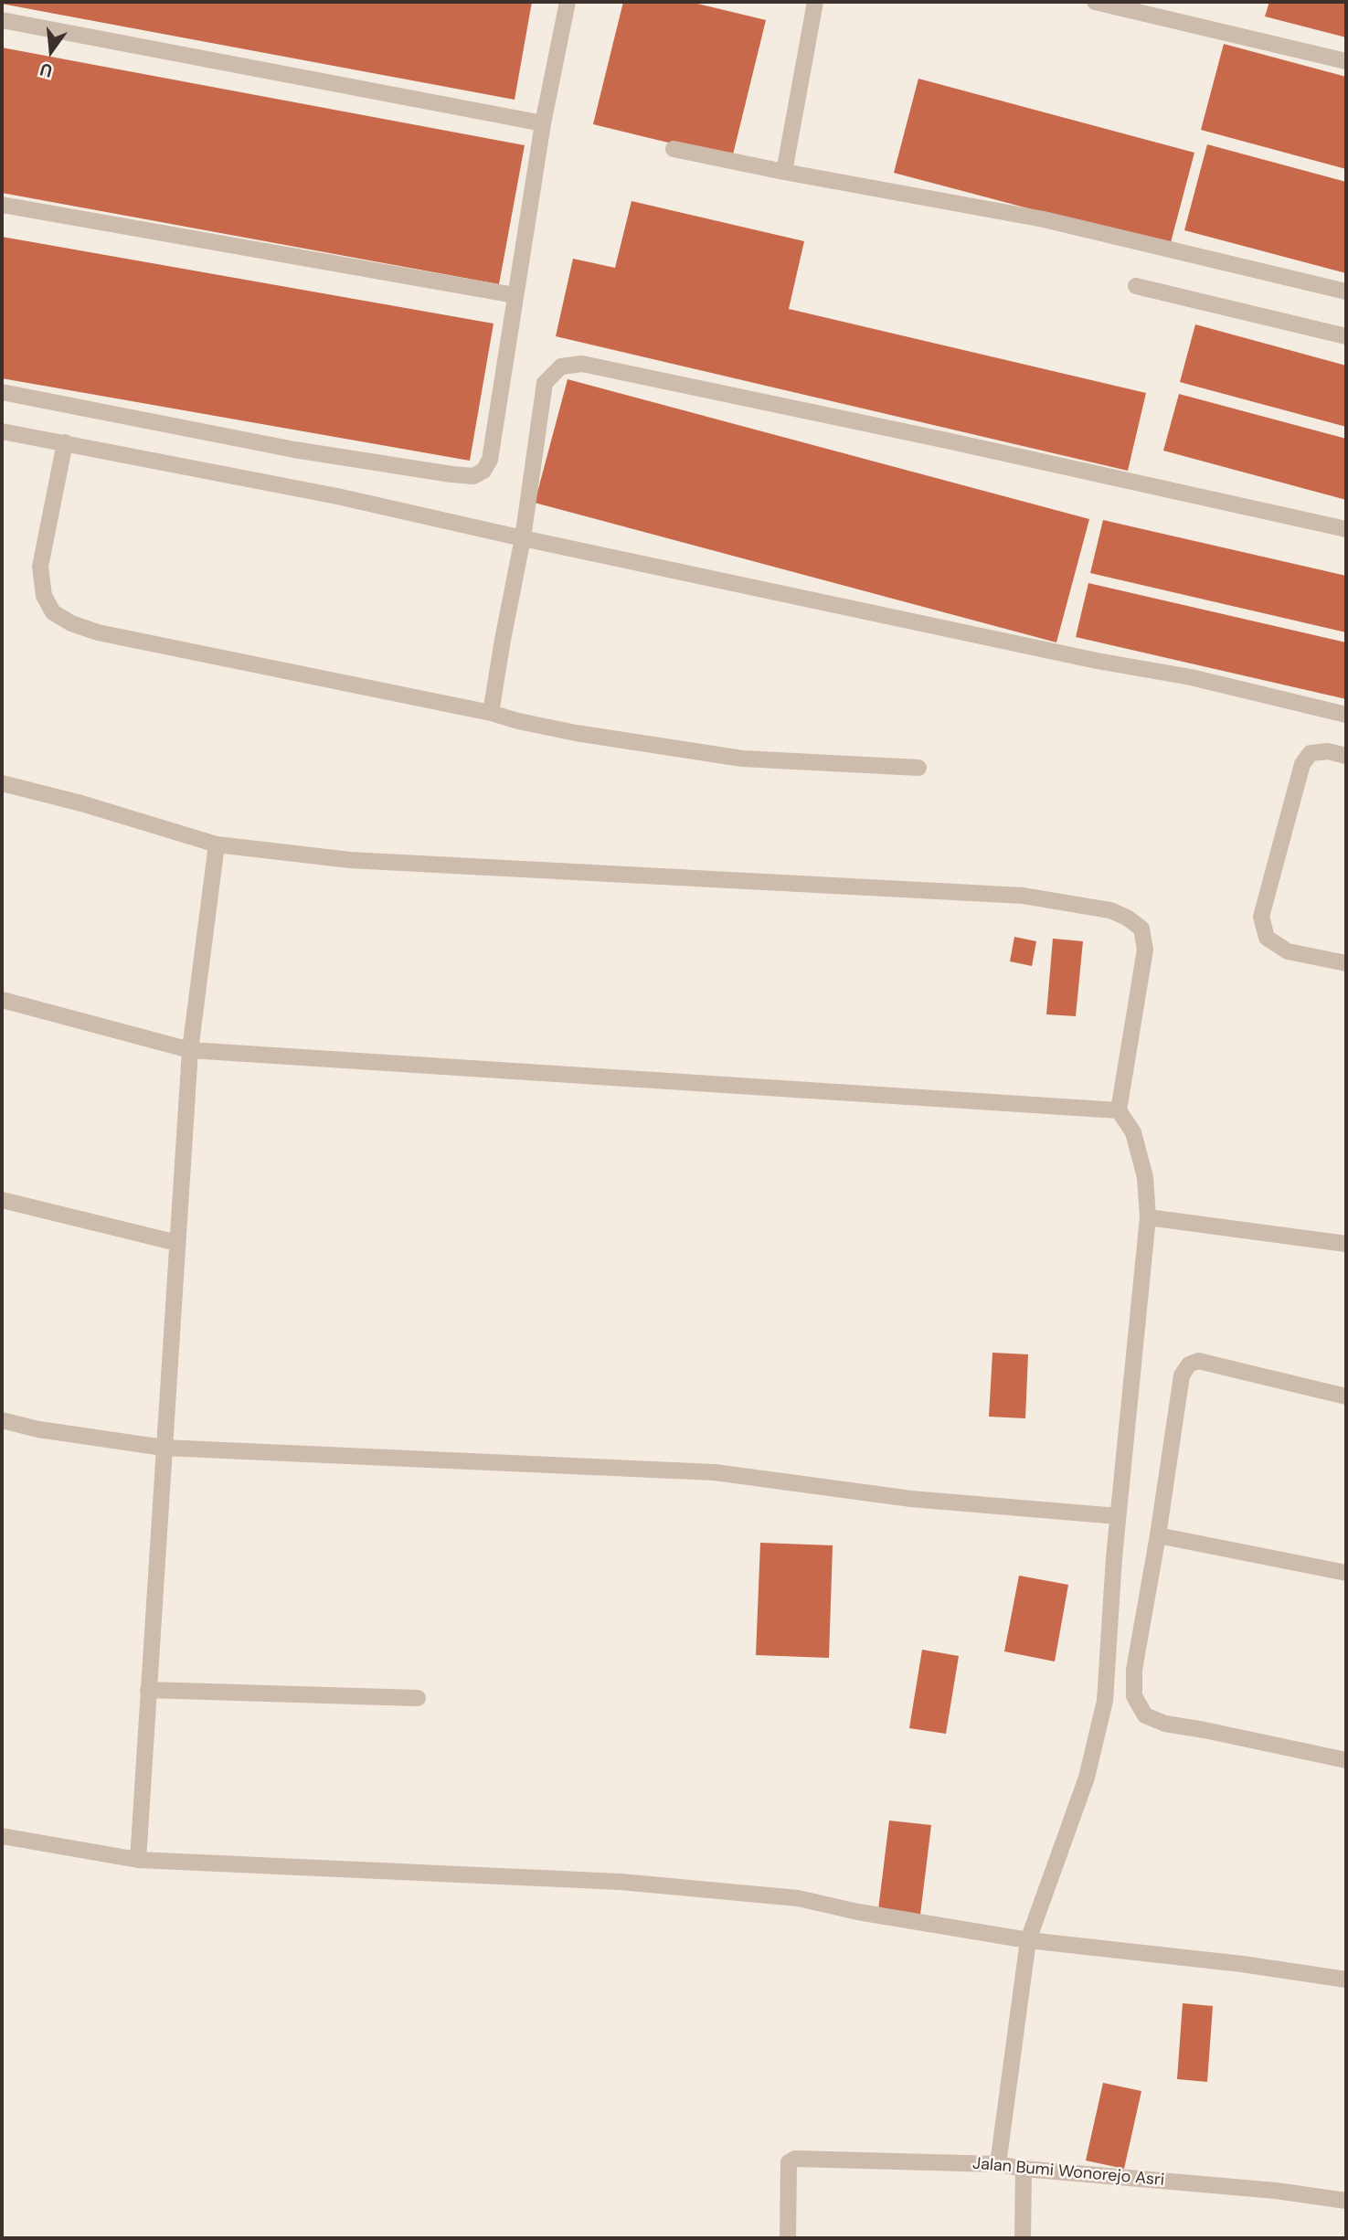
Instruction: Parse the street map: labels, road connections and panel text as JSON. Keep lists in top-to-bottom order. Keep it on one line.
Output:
{"streets":{"street":["Jalan Bumi Wonorejo Asri"]},"north":"bottom"}
